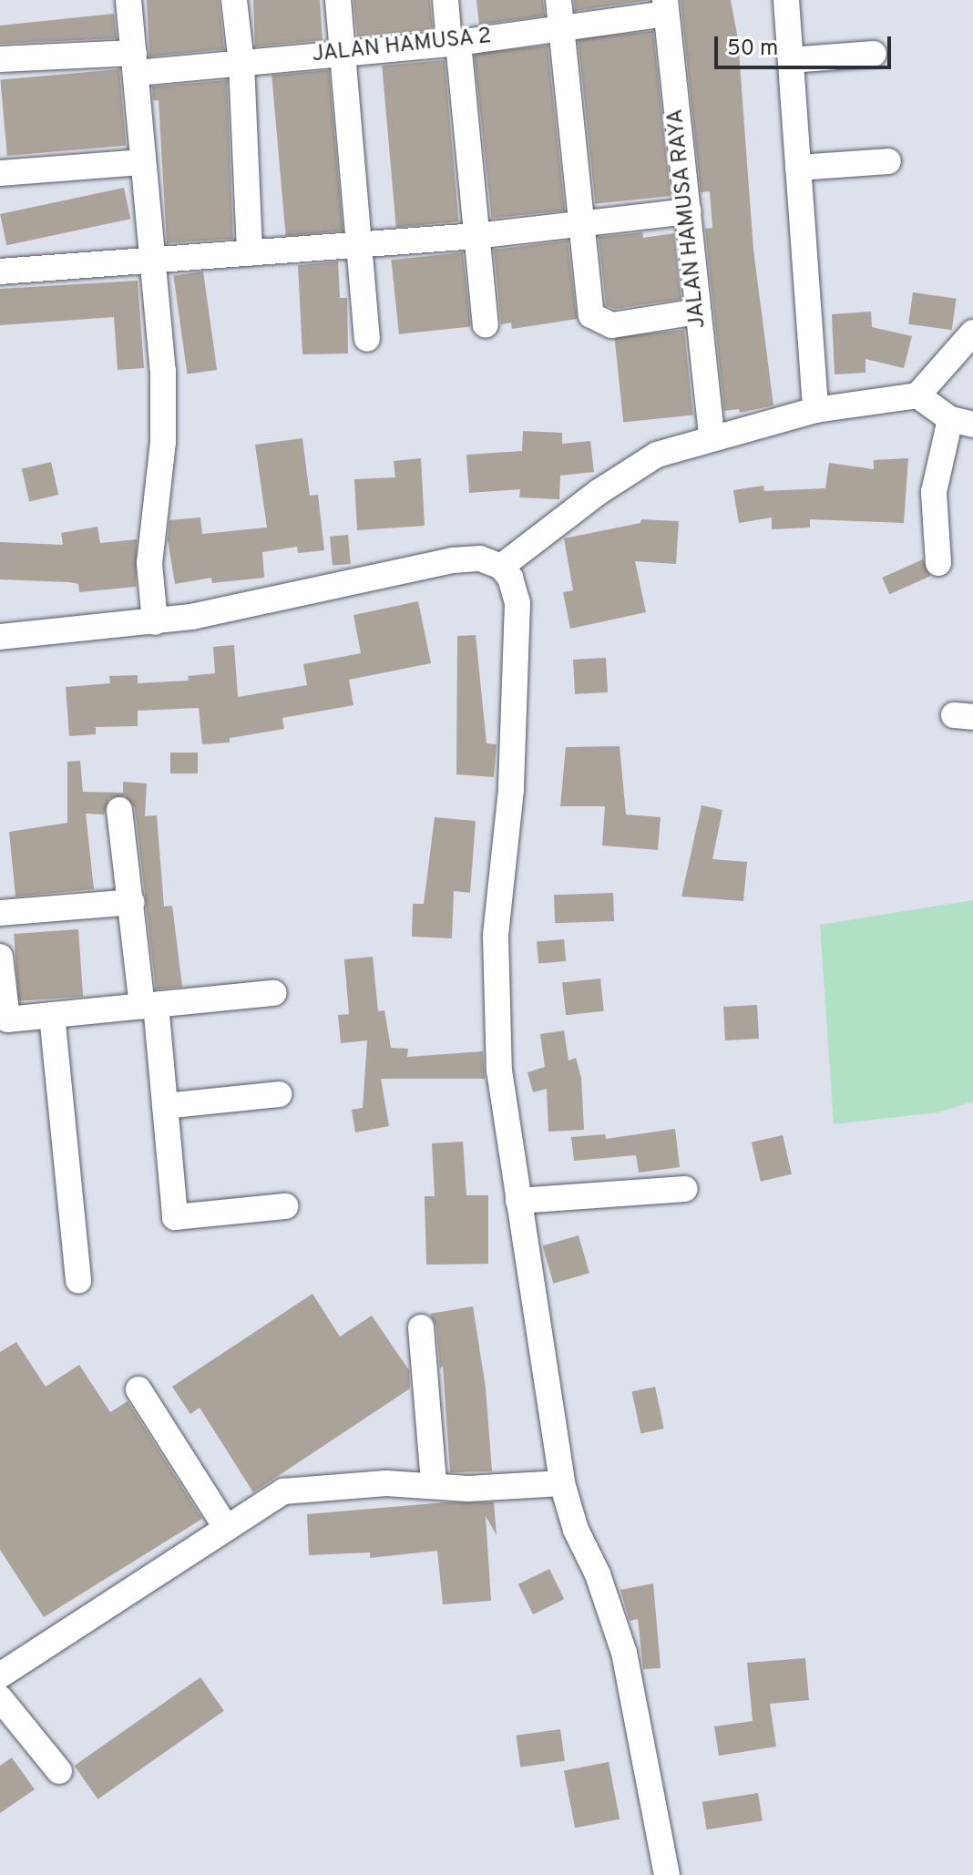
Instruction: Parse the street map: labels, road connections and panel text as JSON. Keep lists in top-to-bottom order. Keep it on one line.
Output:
{"streets":{"street":["JALAN HAMUSA 2","JALAN HAMUSA RAYA"]},"crossings":[["JALAN HAMUSA 2","JALAN HAMUSA RAYA"]],"scale_bar":"50 m"}
